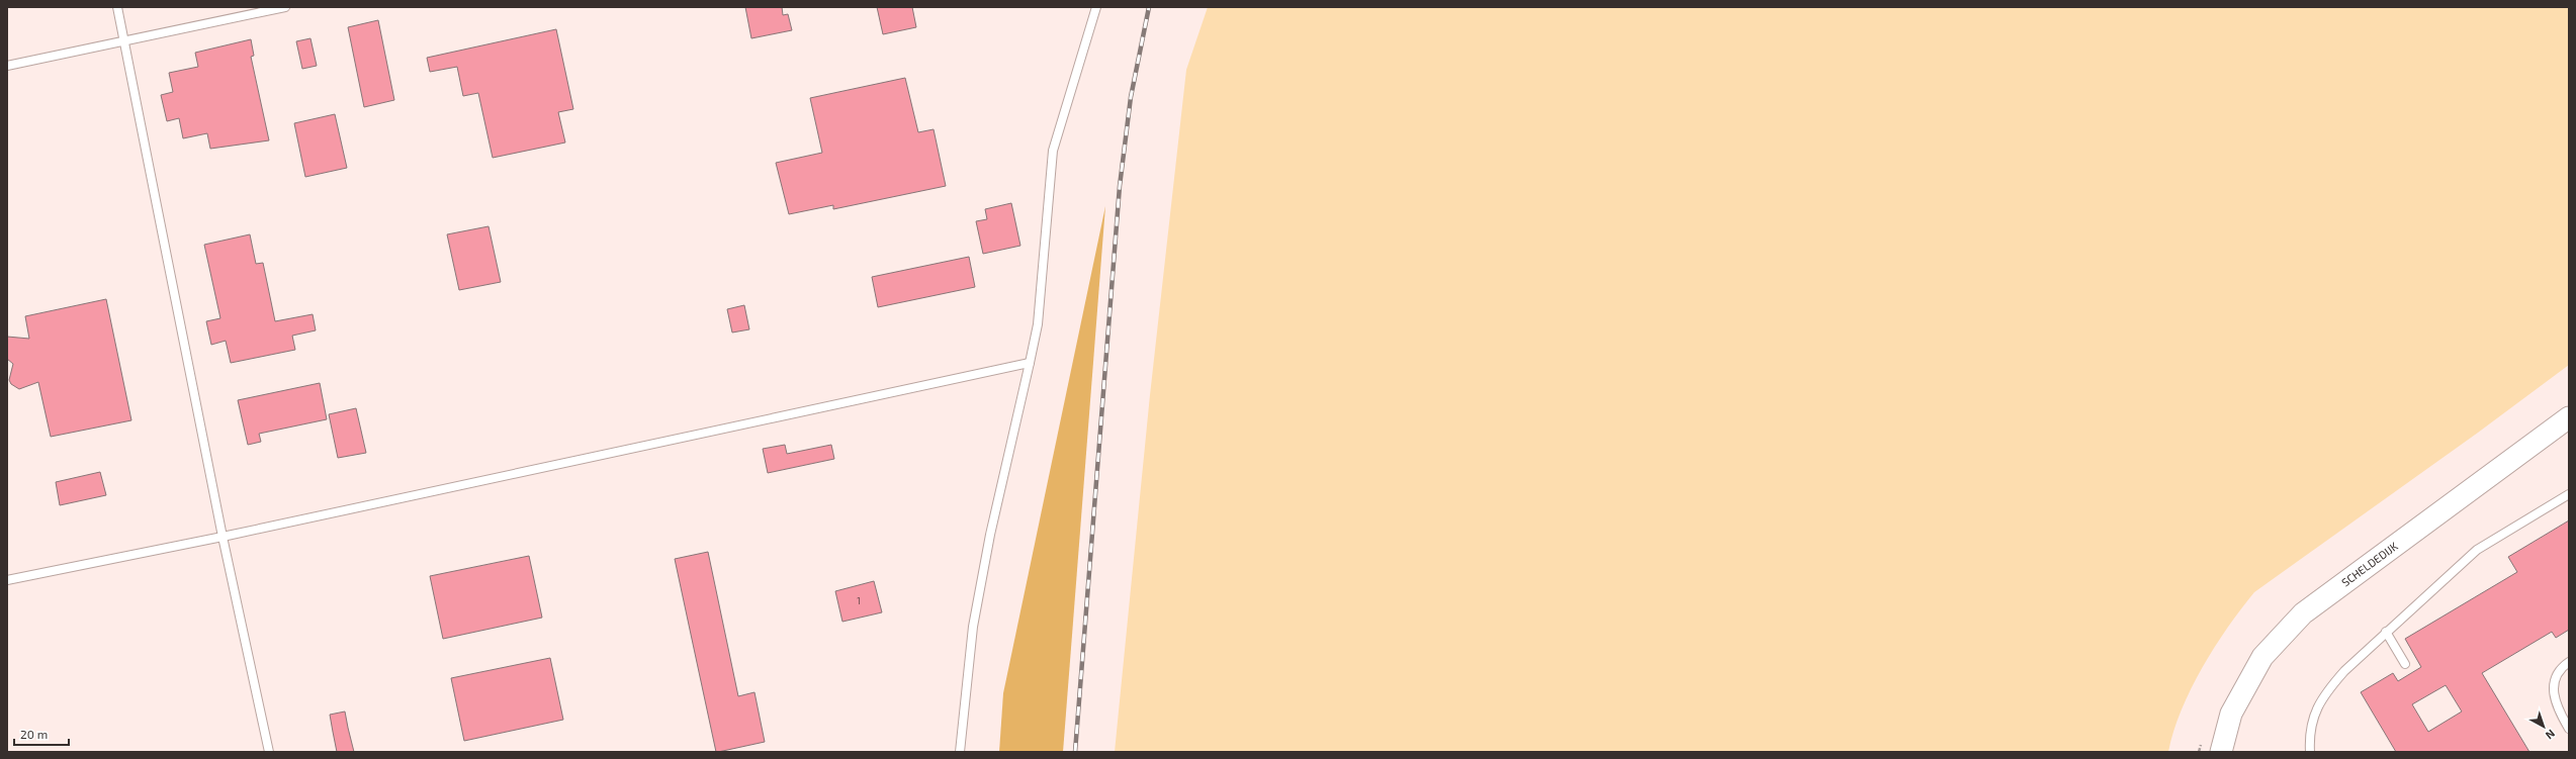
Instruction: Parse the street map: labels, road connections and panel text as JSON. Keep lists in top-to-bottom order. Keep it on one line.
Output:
{"streets":{"street":["SCHELDEDIJK"]},"house_numbers":["1"],"scale_bar":"20 m","north":"bottom right"}
